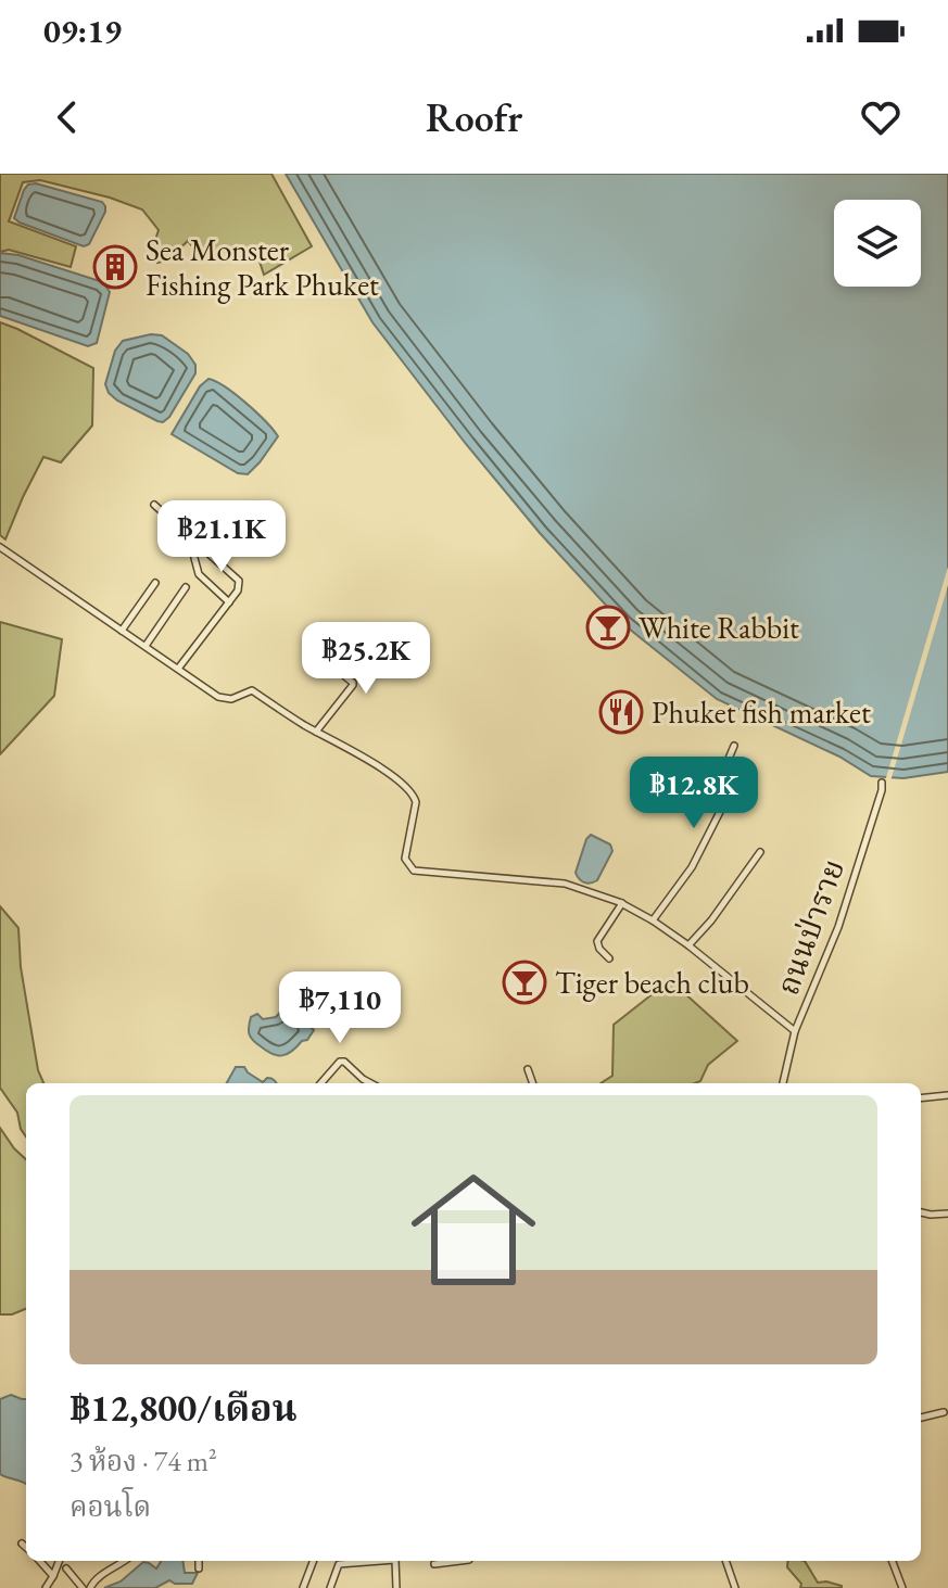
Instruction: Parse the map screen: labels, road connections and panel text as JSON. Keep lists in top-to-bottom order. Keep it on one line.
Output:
{"streets":{"street":["ถนนป่าราย"]},"places":{"building":["Sea Monster Fishing Park Phuket"],"bar":["White Rabbit","Tiger beach club"],"restaurant":["Phuket fish market"]},"page":{"status":"09:19","header":"Roofr","price":["฿21.1K","฿25.2K","฿12.8K","฿7,110"],"list":[{"name":"฿12,800/เดือน","note":"3 ห้อง · 74 m² · คอนโด"}]}}
